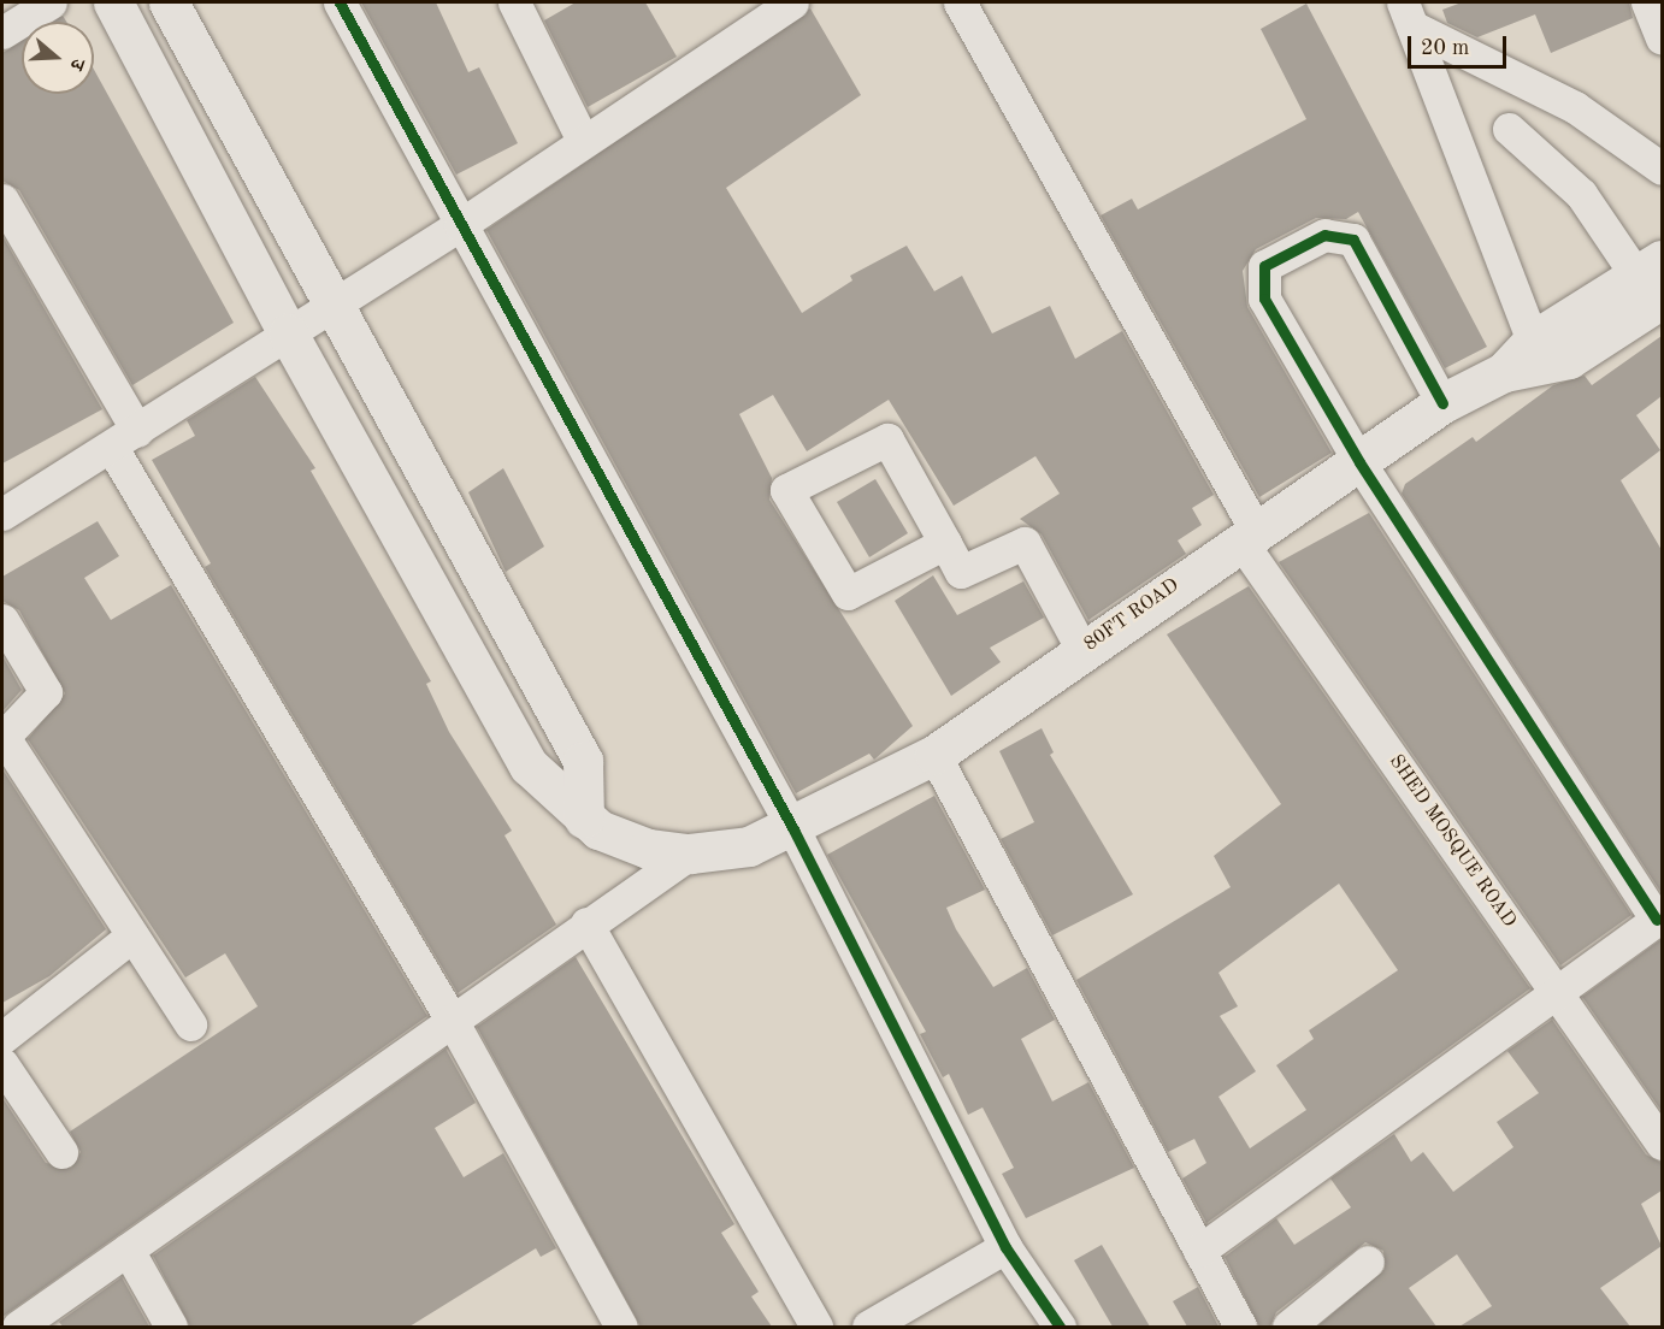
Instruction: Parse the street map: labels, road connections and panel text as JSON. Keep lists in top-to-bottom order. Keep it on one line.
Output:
{"streets":{"main road":["80FT ROAD"],"street":["SHED MOSQUE ROAD"]},"crossings":[["80FT ROAD","SHED MOSQUE ROAD"]],"scale_bar":"20 m","north":"right"}
